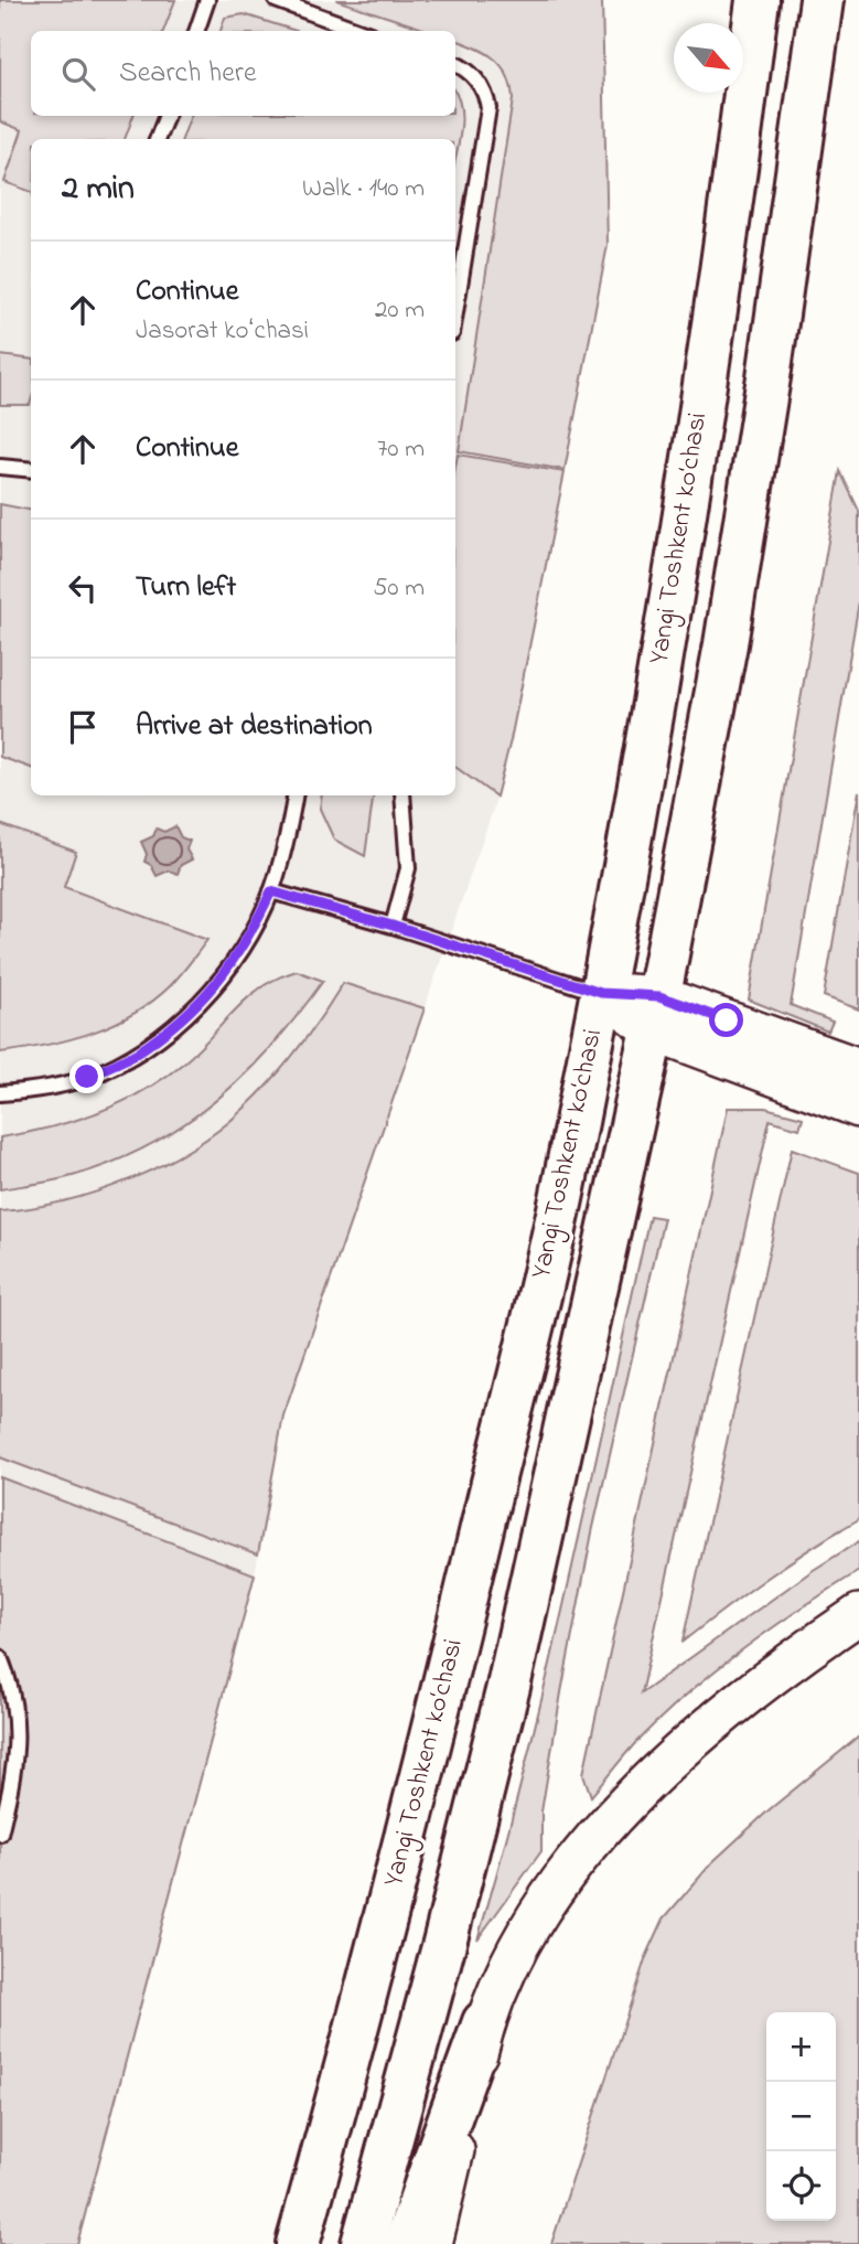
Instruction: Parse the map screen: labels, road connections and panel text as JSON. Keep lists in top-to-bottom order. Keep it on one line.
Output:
{"streets":{"highway":["Yangi Toshkent ko‘chasi"]},"north":"bottom right","page":{"search":"Search here","heading":["2 min","Walk · 140 m"],"list":[["Continue","Jasorat koʻchasi","20 m"],["Continue","70 m"],["Turn left","50 m"],"Arrive at destination"],"map_buttons":["+","−"]}}
